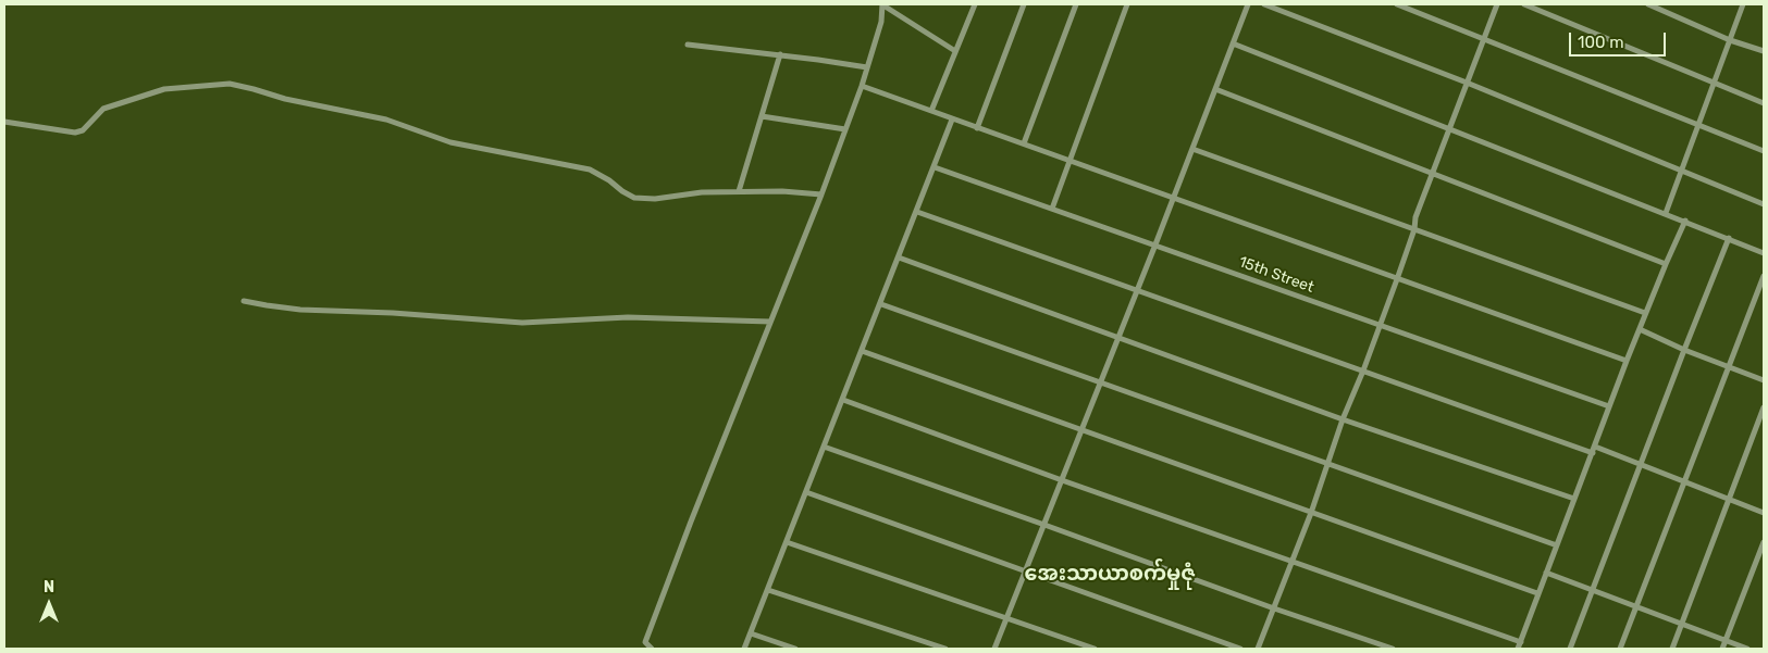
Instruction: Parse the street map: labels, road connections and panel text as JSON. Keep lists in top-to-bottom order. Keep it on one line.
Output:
{"streets":{"street":["15th Street"]},"districts":["အေးသာယာစက်မှုဇုံ"],"scale_bar":"100 m","north":"top"}
